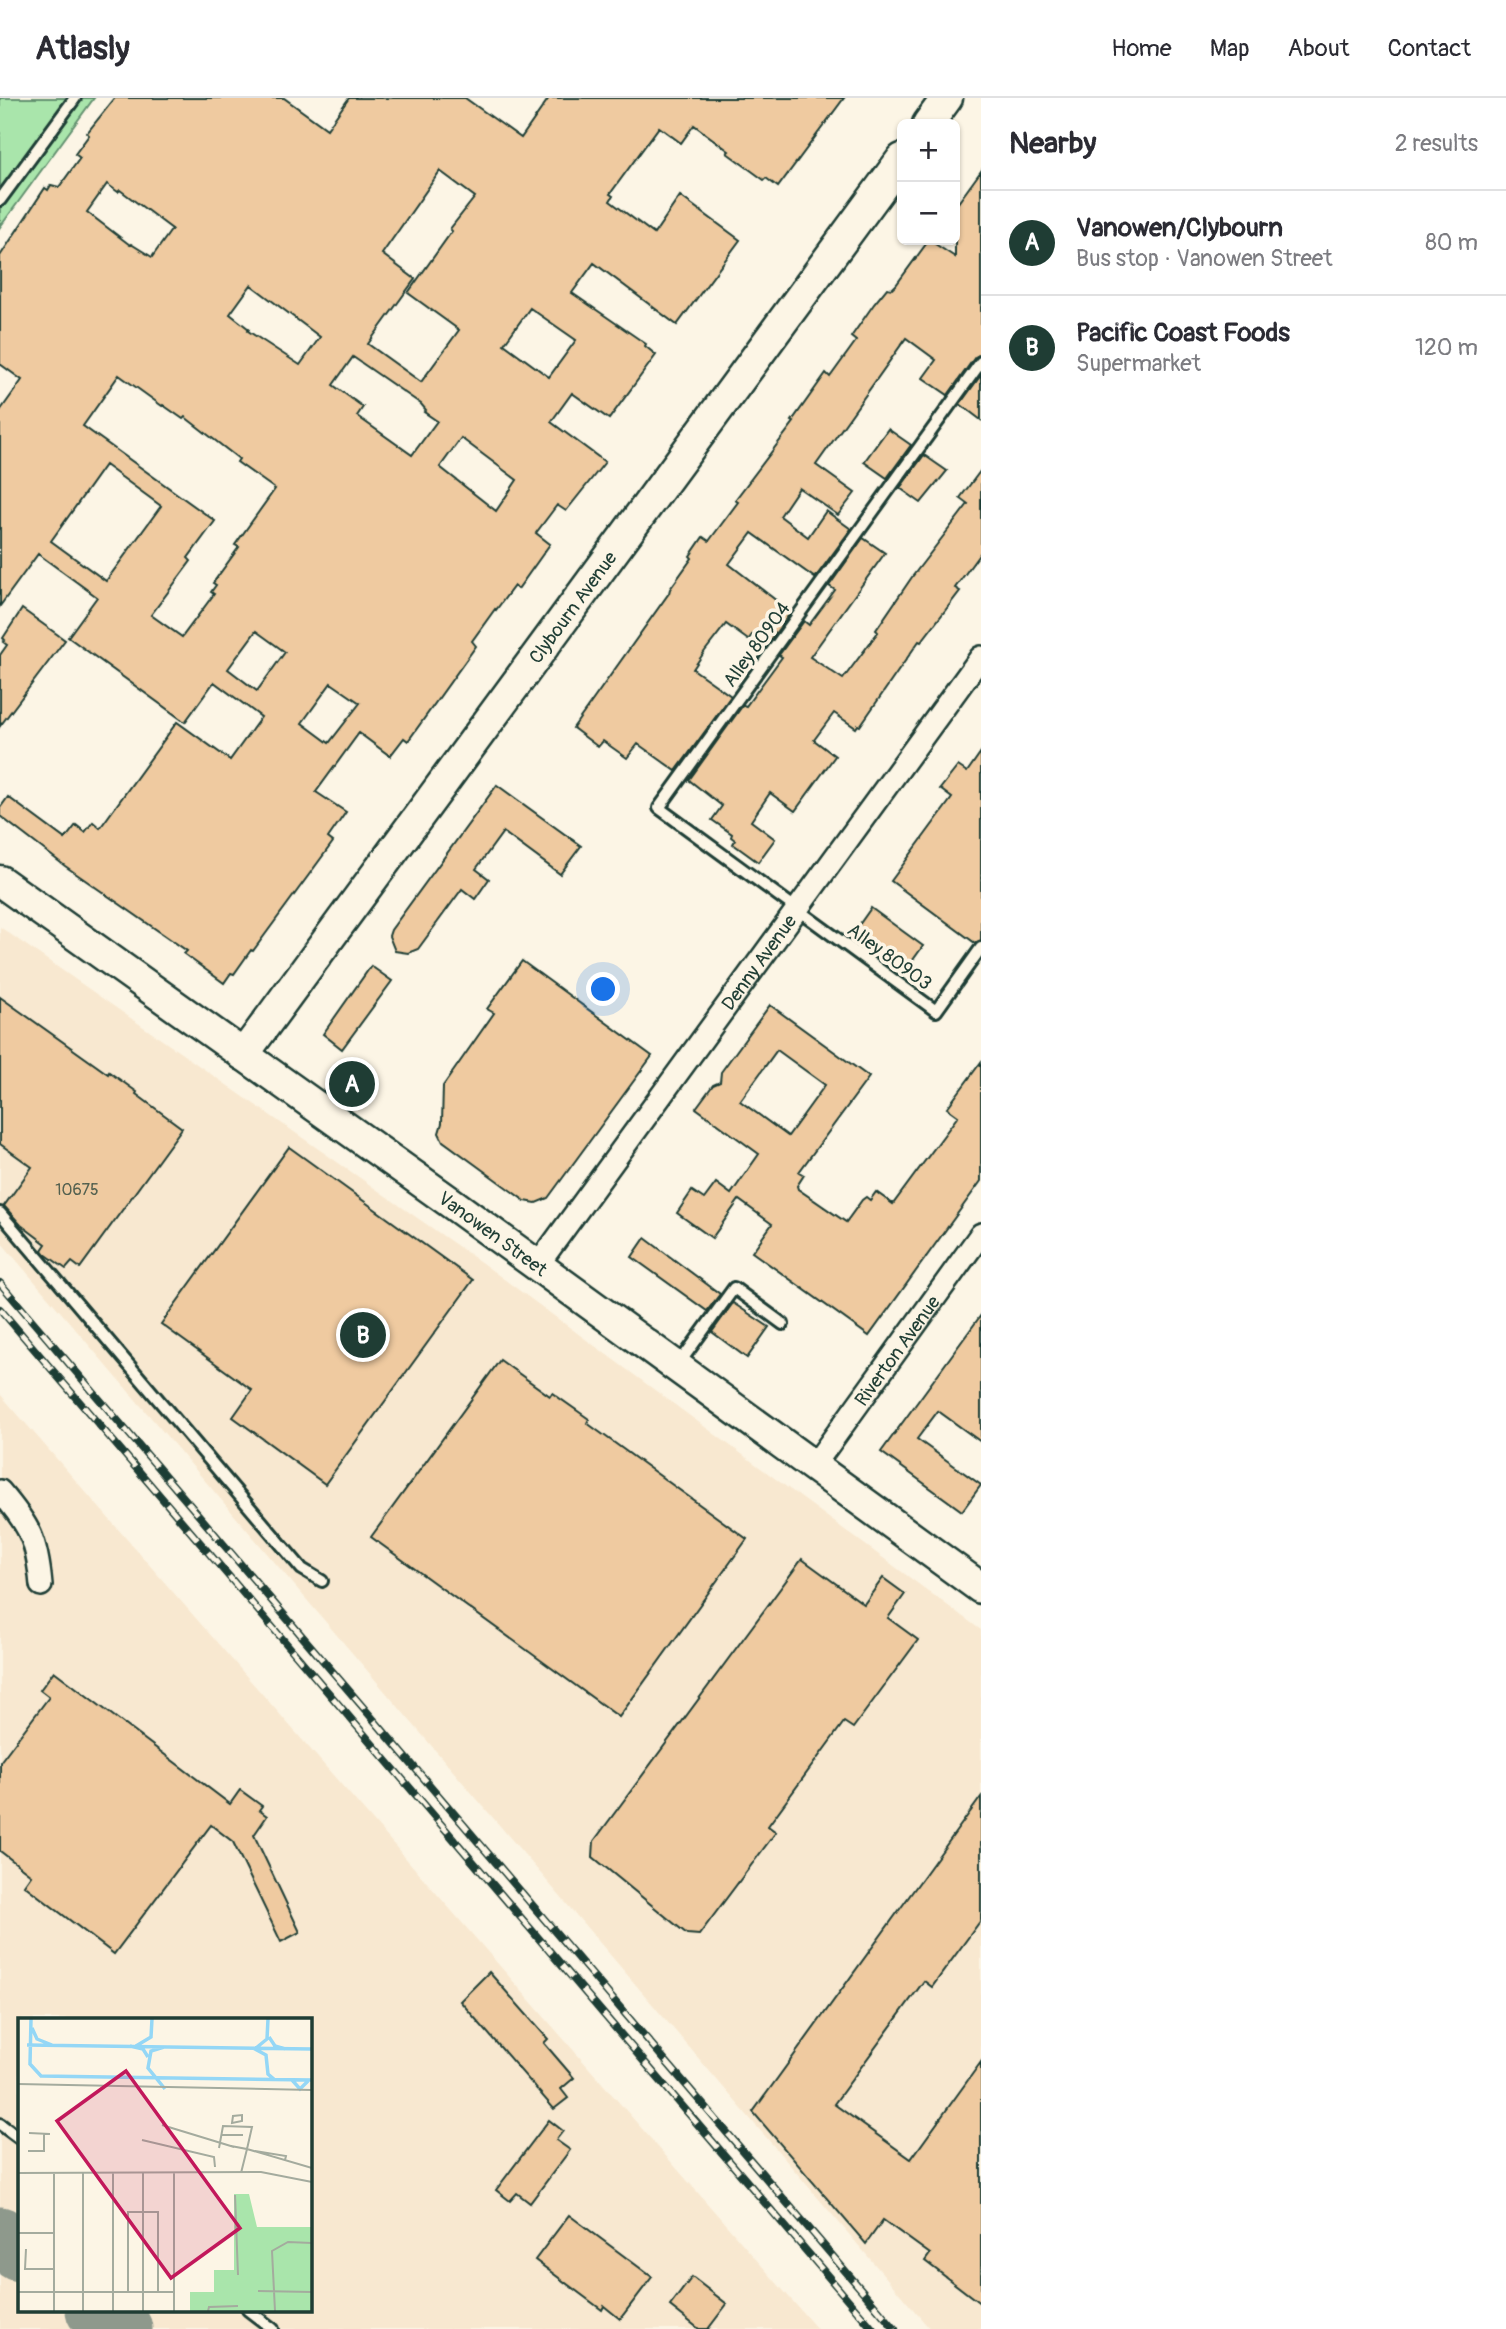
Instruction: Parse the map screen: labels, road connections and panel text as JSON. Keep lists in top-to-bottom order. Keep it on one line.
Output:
{"streets":{"main road":["Clybourn Avenue","Vanowen Street"],"street":["Denny Avenue","Riverton Avenue"],"lane":["Alley 80904","Alley 80903"]},"crossings":[["Clybourn Avenue","Vanowen Street"],["Alley 80904","Alley 80903"],["Alley 80904","Denny Avenue"],["Alley 80903","Denny Avenue"],["Denny Avenue","Vanowen Street"],["Vanowen Street","Riverton Avenue"]],"house_numbers":["10675"],"page":{"header":"Atlasly","nav":["Home","Map","About","Contact"],"heading":["Nearby","2 results"],"map_buttons":["+","−"],"list":[{"mark":"A","name":"Vanowen/Clybourn","note":"Bus stop · Vanowen Street","value":"80 m"},{"mark":"B","name":"Pacific Coast Foods","note":"Supermarket","value":"120 m"}],"pins":["A","B"]}}
